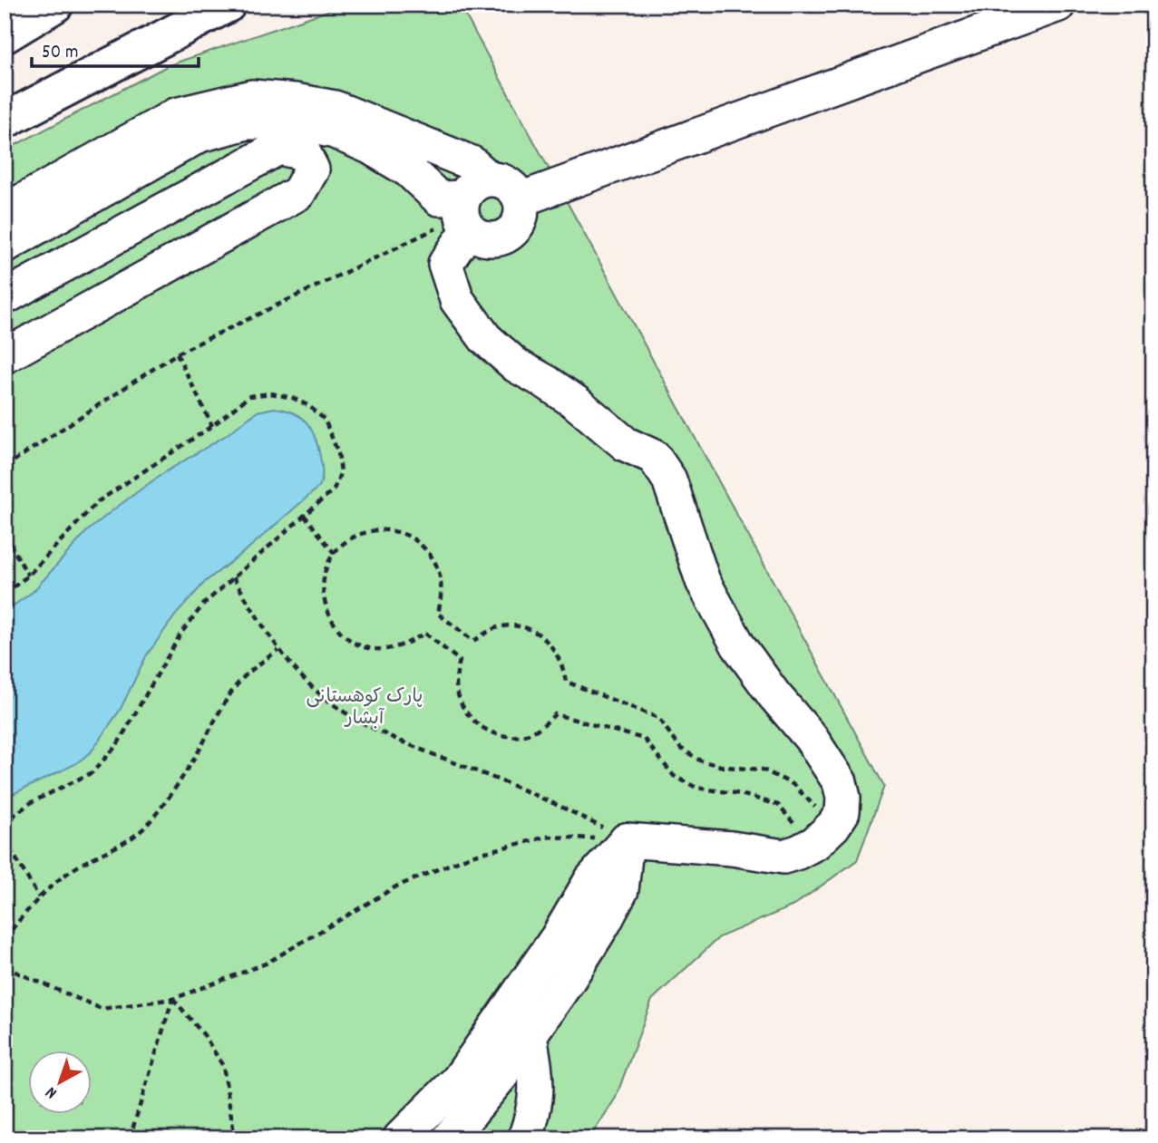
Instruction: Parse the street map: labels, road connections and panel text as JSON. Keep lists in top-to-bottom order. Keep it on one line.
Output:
{"parks":["پارک کوهستانی آبشار"],"scale_bar":"50 m","north":"bottom left"}
